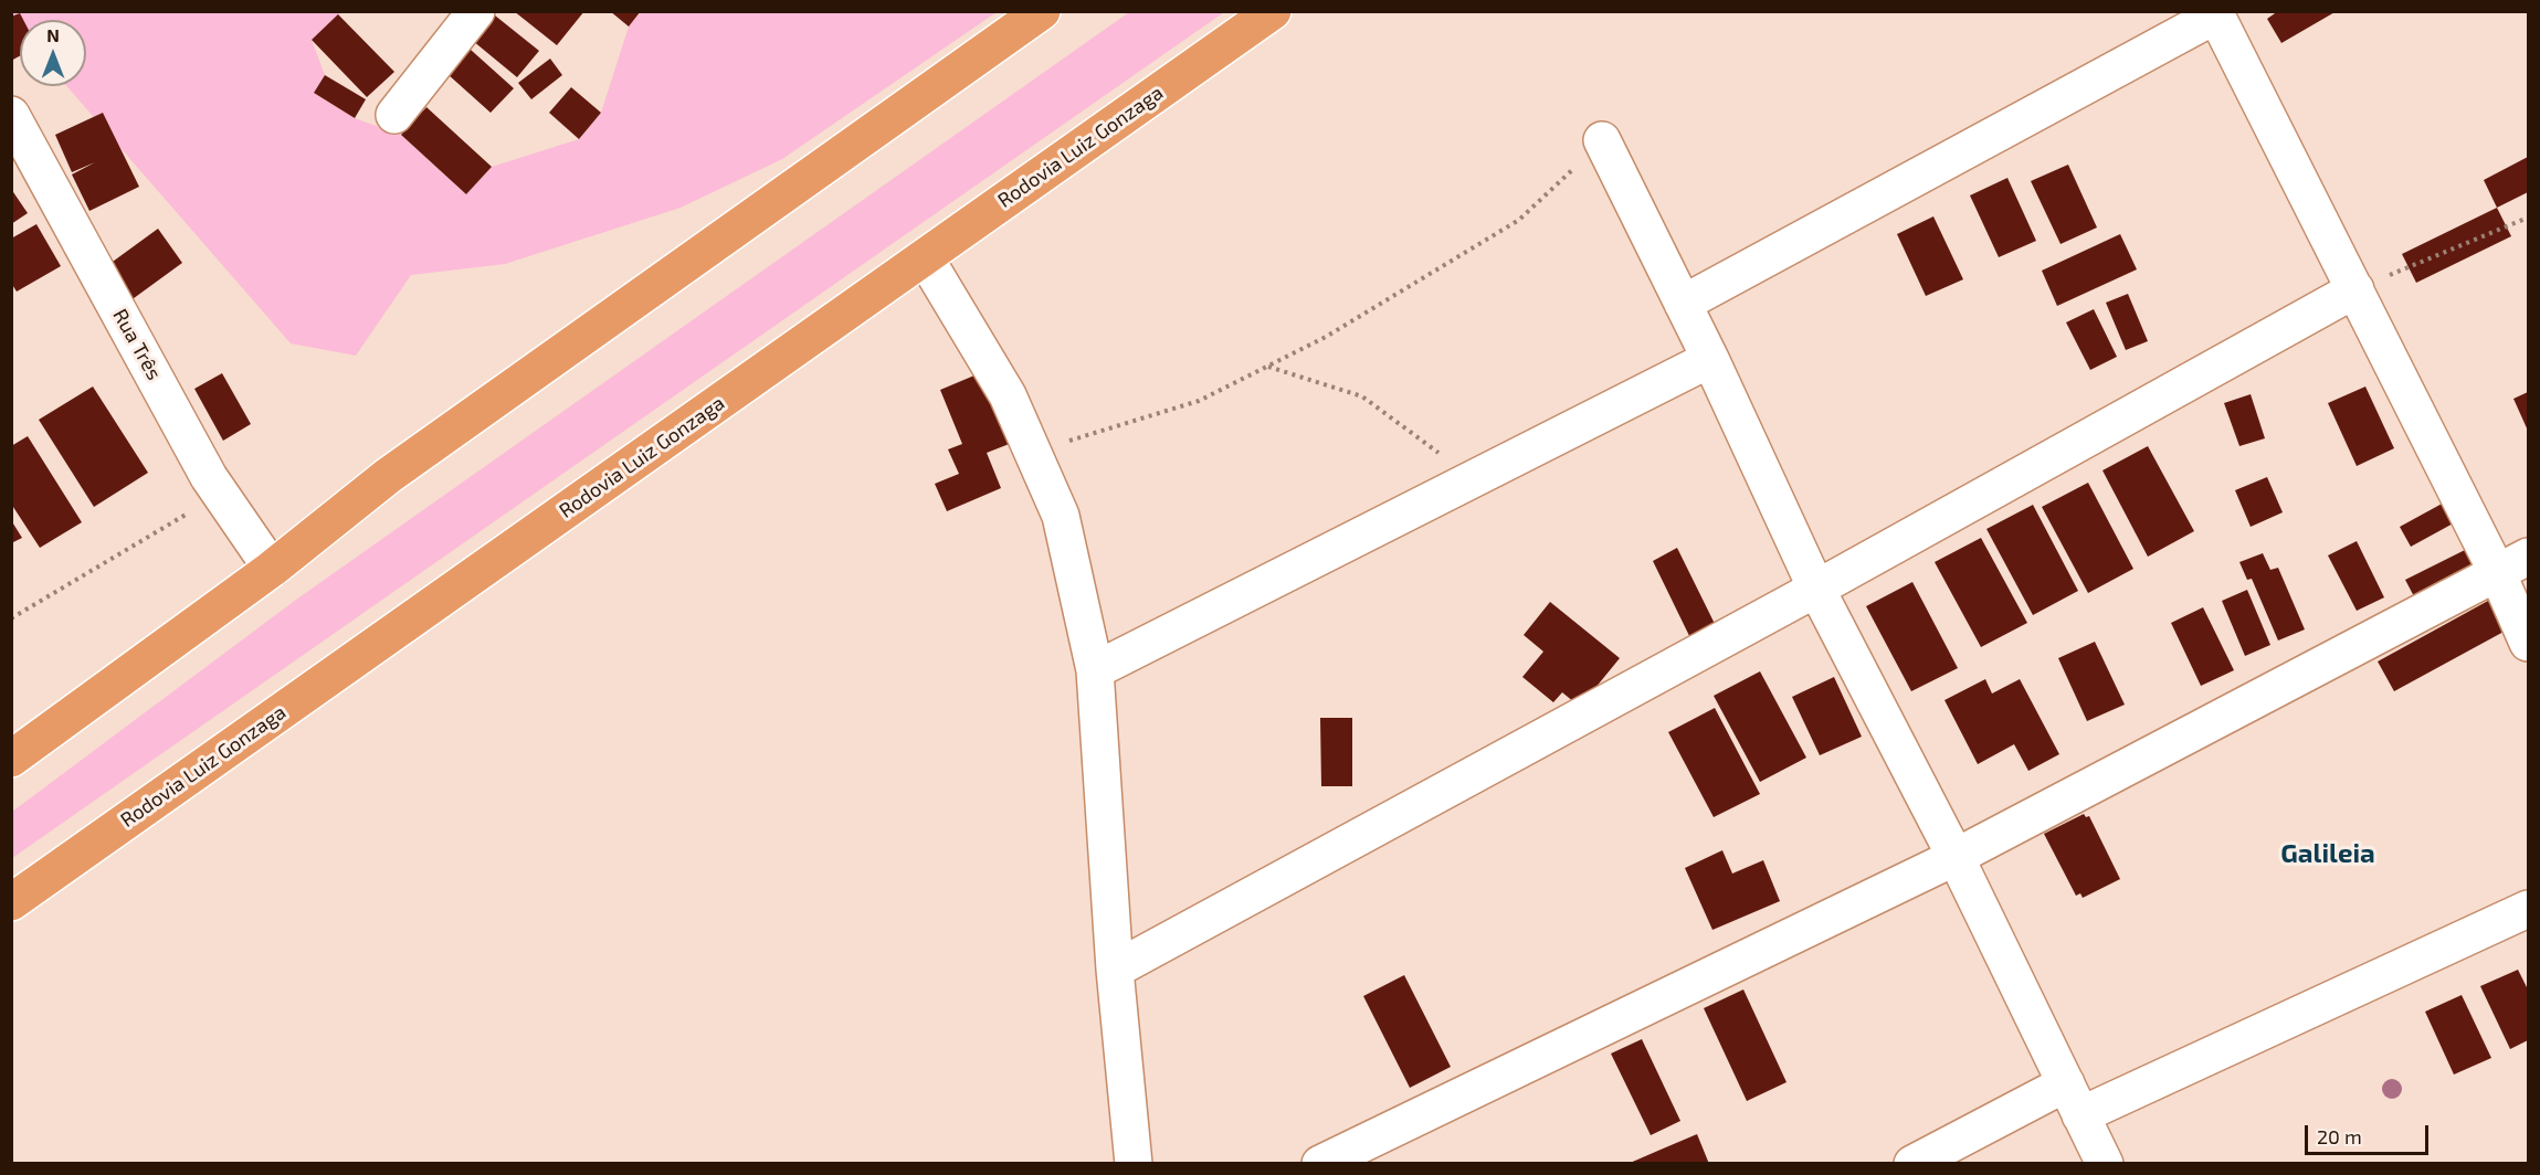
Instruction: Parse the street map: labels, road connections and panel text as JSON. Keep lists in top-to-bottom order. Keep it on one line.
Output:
{"streets":{"highway":["Rodovia Luiz Gonzaga"],"street":["Rua Três"]},"districts":["Galileia"],"scale_bar":"20 m","north":"top"}
